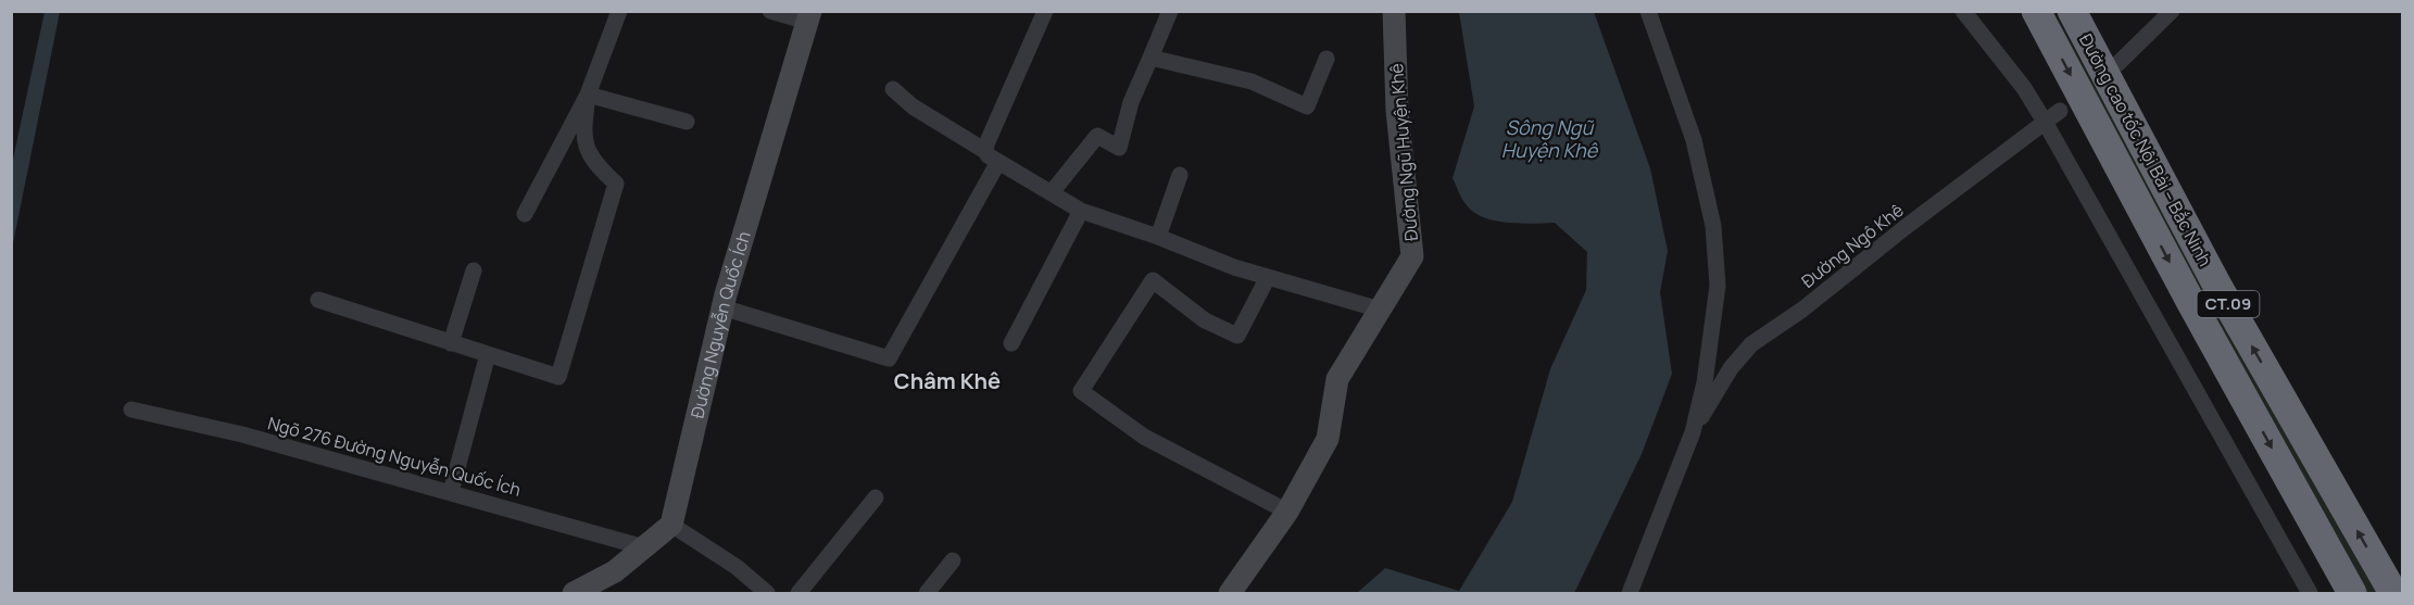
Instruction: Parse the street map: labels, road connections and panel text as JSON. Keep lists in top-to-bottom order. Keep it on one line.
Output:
{"streets":{"highway":["Đường cao tốc Nội Bài – Bắc Ninh","CT.09"],"street":["Đường Ngũ Huyện Khê","Đường Ngô Khê","Đường Nguyễn Quốc Ích","Ngõ 276 Đường Nguyễn Quốc Ích"]},"districts":["Châm Khê"],"water":["Sông Ngũ Huyện Khê"]}
